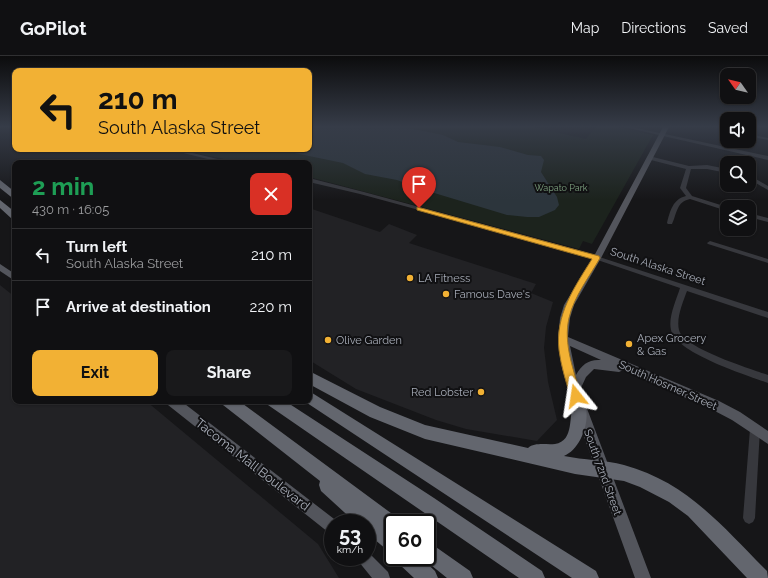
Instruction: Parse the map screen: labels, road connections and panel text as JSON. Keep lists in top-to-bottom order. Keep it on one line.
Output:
{"streets":{"main road":["South Hosmer Street","Tacoma Mall Boulevard","South 72nd Street"],"street":["South Alaska Street"]},"crossings":[["South Alaska Street","South 72nd Street"],["South Hosmer Street","South 72nd Street"]],"parks":["Wapato Park"],"places":["LA Fitness","Famous Dave's","Olive Garden","Apex Grocery & Gas","Red Lobster"],"north":"top left","page":{"header":"GoPilot","nav":["Map","Directions","Saved"],"turn":["210 m","South Alaska Street"],"heading":["2 min","430 m · 16:05"],"list":[{"name":"Turn left","note":"South Alaska Street","value":"210 m"},{"name":"Arrive at destination","value":"220 m"}],"buttons":["Exit","Share"],"speed":"53 km/h","limit":"60"}}
